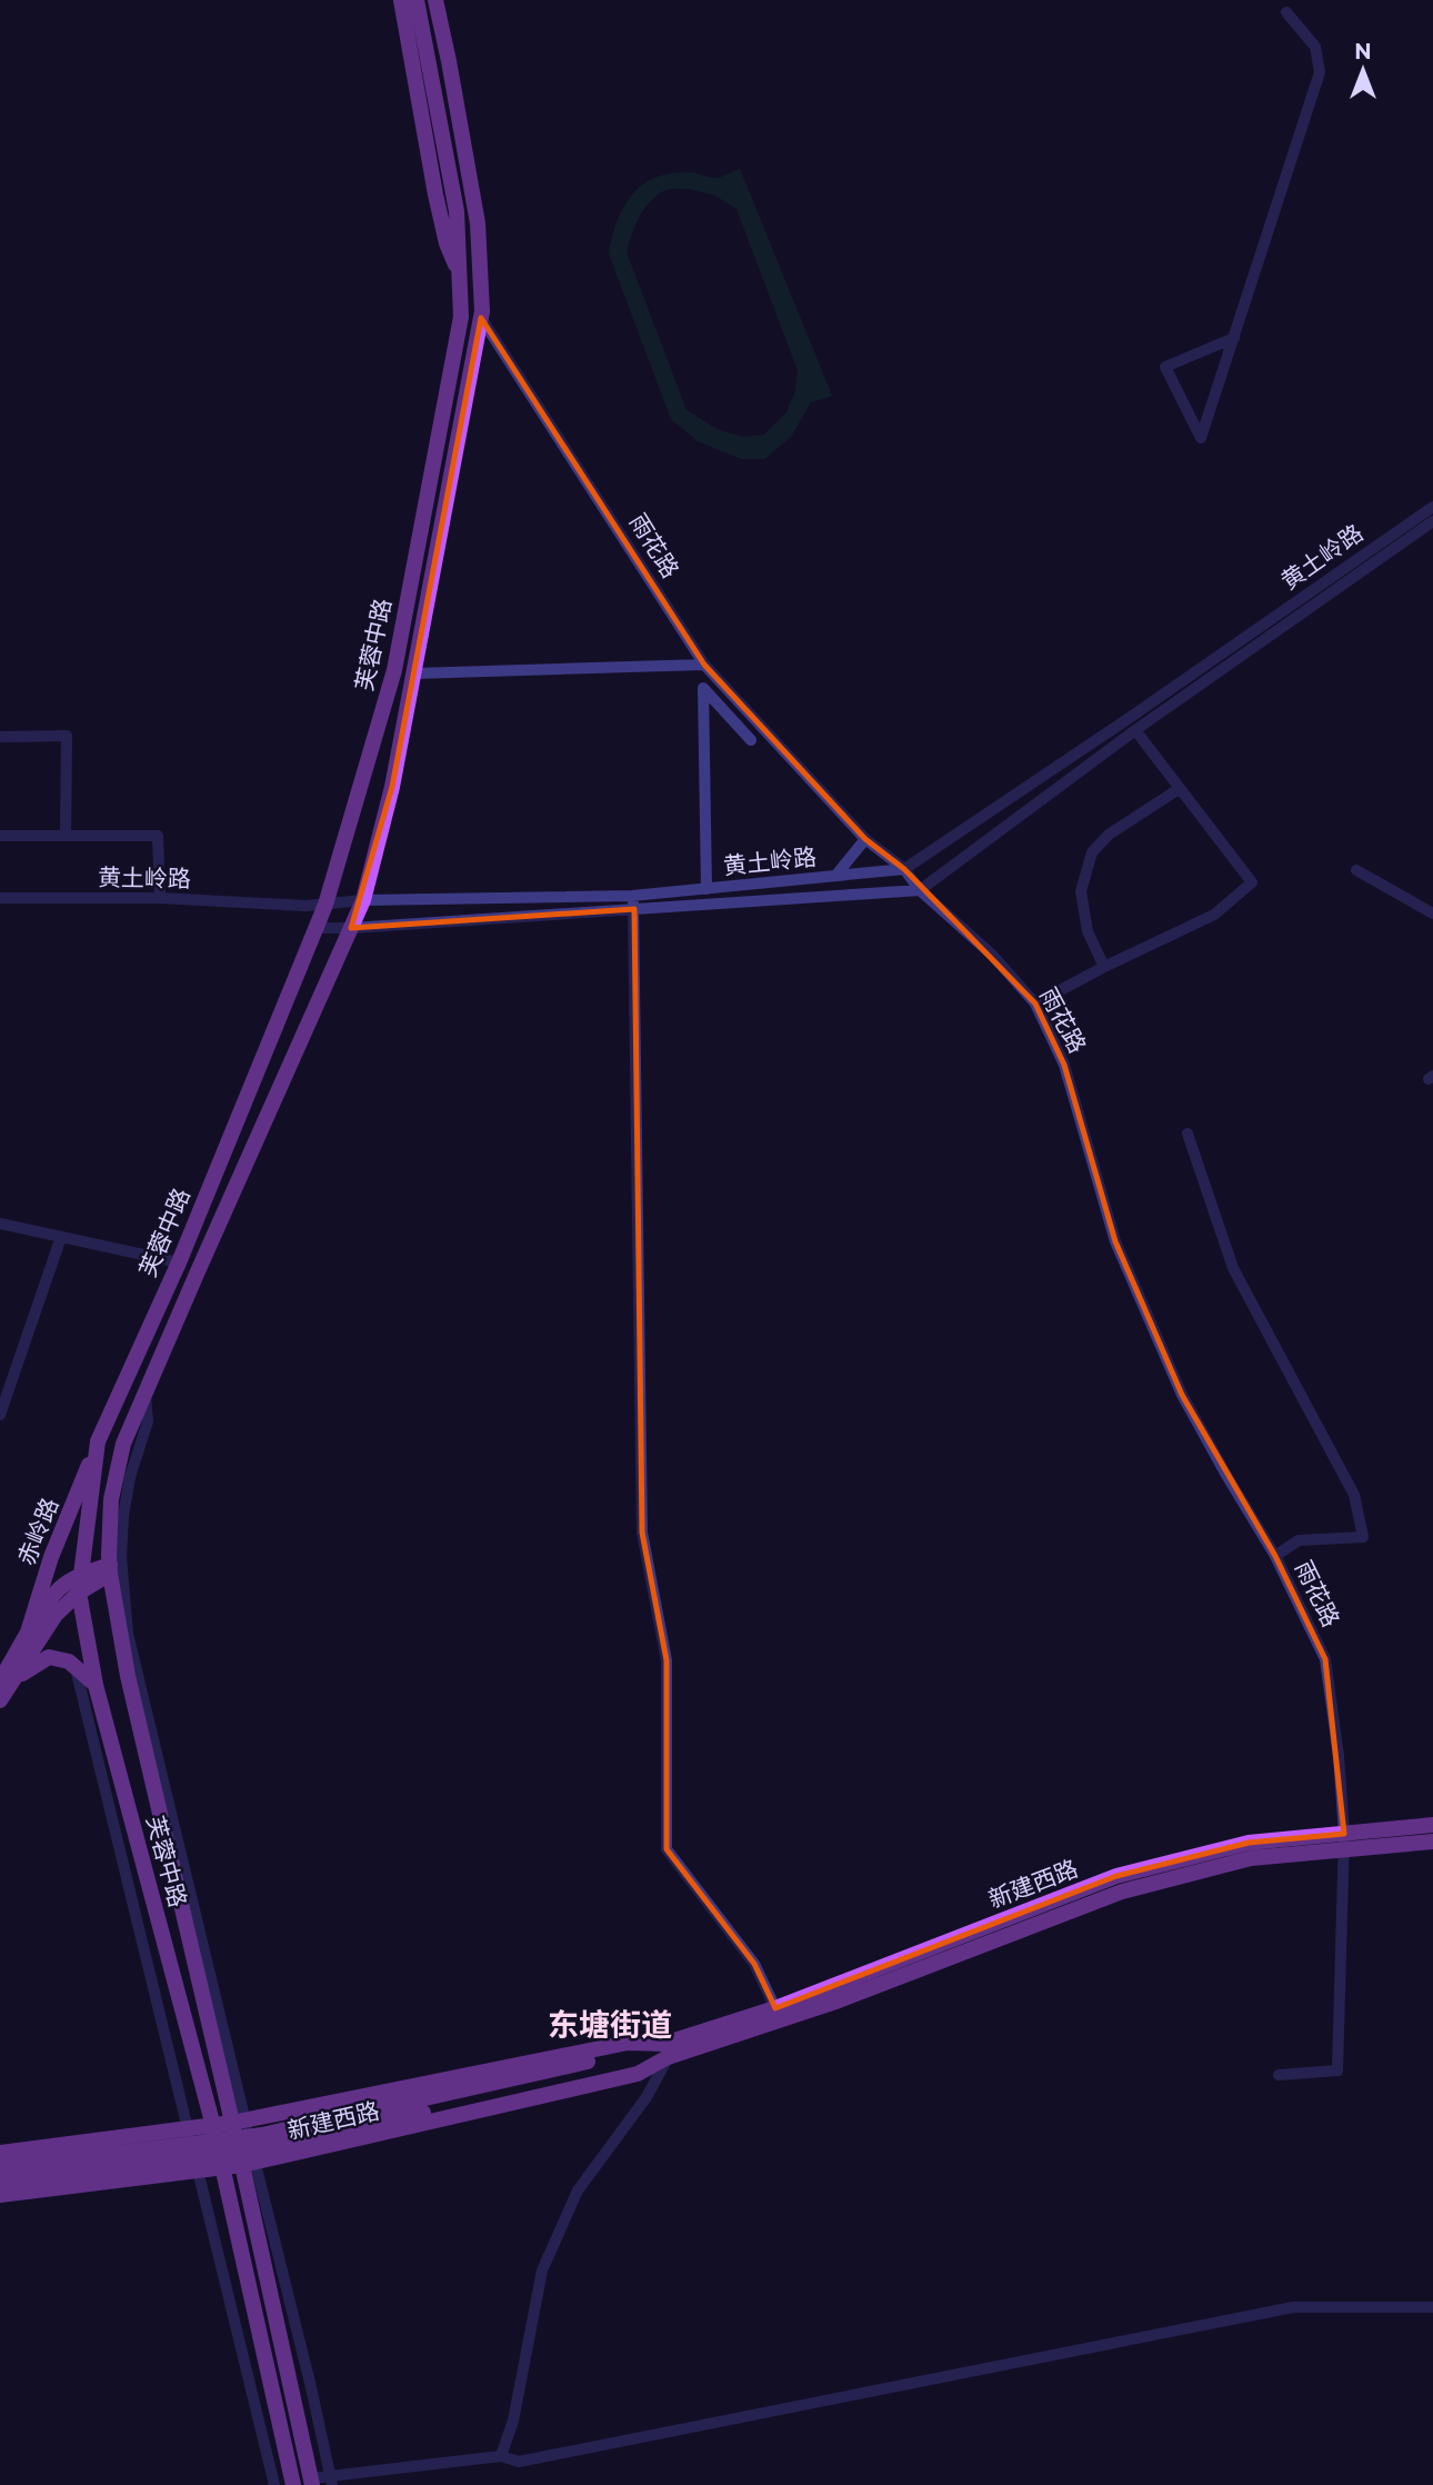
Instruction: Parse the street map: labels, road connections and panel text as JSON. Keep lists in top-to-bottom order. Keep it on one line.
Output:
{"streets":{"main road":["芙蓉中路","赤岭路","新建西路"],"street":["雨花路","黄土岭路"]},"crossings":[["雨花路","黄土岭路"],["雨花路","芙蓉中路"],["雨花路","新建西路"],["黄土岭路","芙蓉中路"],["芙蓉中路","赤岭路"],["芙蓉中路","新建西路"]],"districts":["东塘街道"],"north":"top"}
